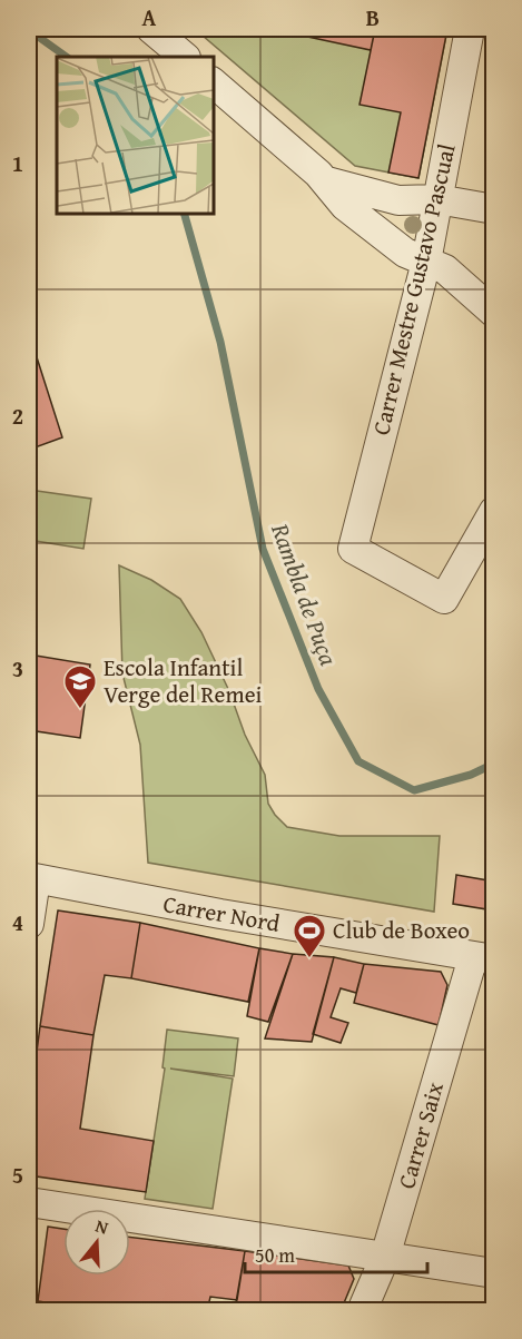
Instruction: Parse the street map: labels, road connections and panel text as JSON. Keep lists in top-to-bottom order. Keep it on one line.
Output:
{"streets":{"street":["Carrer Mestre Gustavo Pascual","Carrer Nord","Carrer Saix"]},"crossings":[["Carrer Nord","Carrer Saix"]],"water":["Rambla de Puça"],"places":{"school or university":["Escola Infantil Verge del Remei"],"sports":["Club de Boxeo"]},"scale_bar":"50 m","north":"top","grid":{"columns":["A","B"],"rows":["1","2","3","4","5"]}}
